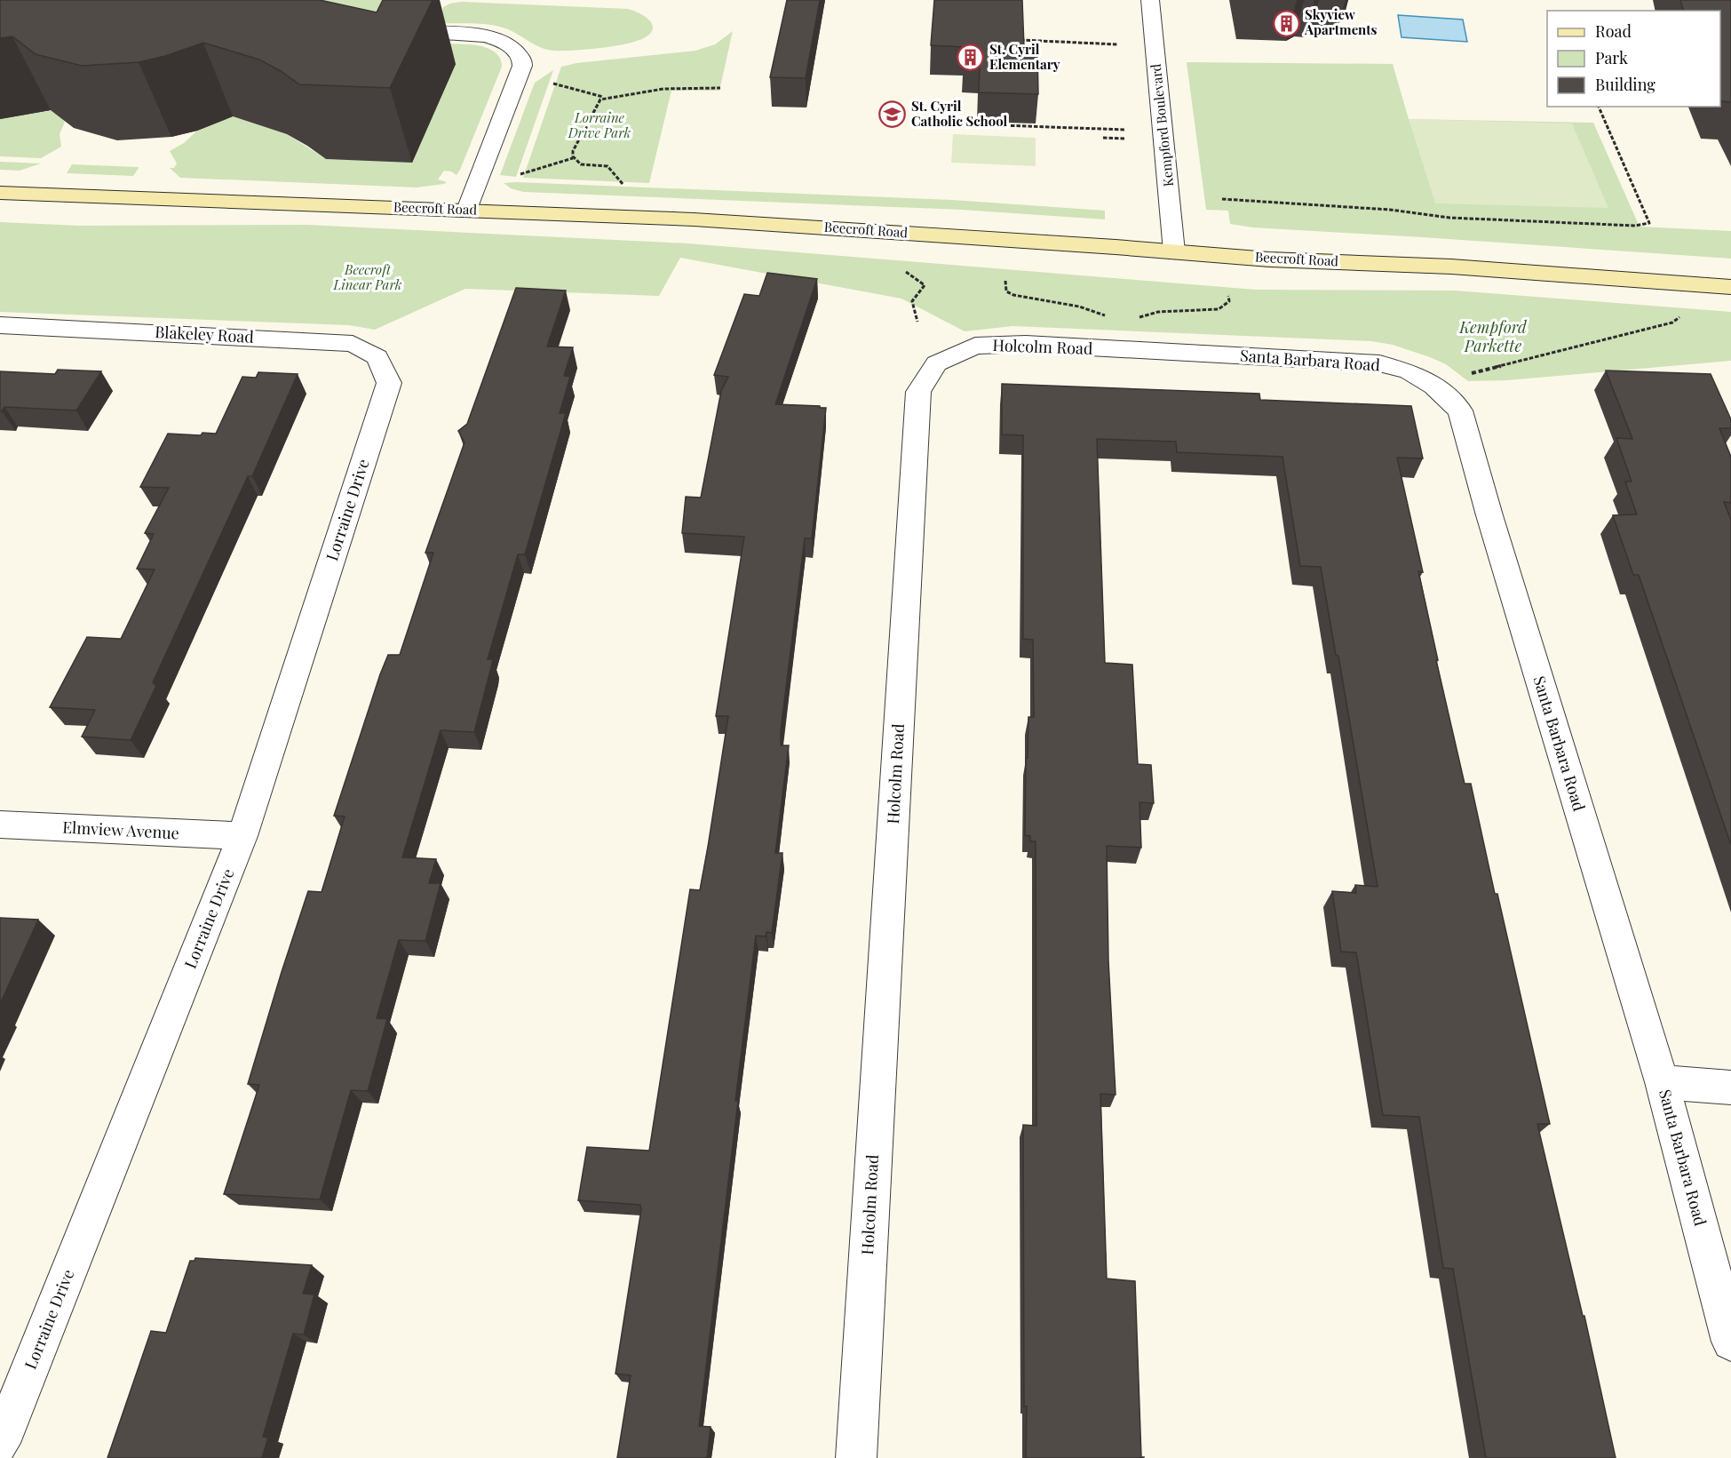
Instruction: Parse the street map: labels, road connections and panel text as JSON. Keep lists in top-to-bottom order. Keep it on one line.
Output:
{"streets":{"street":["Kempford Boulevard","Beecroft Road","Blakeley Road","Holcolm Road","Santa Barbara Road","Lorraine Drive","Elmview Avenue"]},"crossings":[["Kempford Boulevard","Beecroft Road"],["Blakeley Road","Lorraine Drive"],["Holcolm Road","Santa Barbara Road"],["Lorraine Drive","Elmview Avenue"]],"parks":["Lorraine Drive Park","Beecroft Linear Park","Kempford Parkette"],"places":{"building":["Skyview Apartments","St. Cyril Elementary"],"school or university":["St. Cyril Catholic School"]},"legend":["Road","Park","Building"]}
